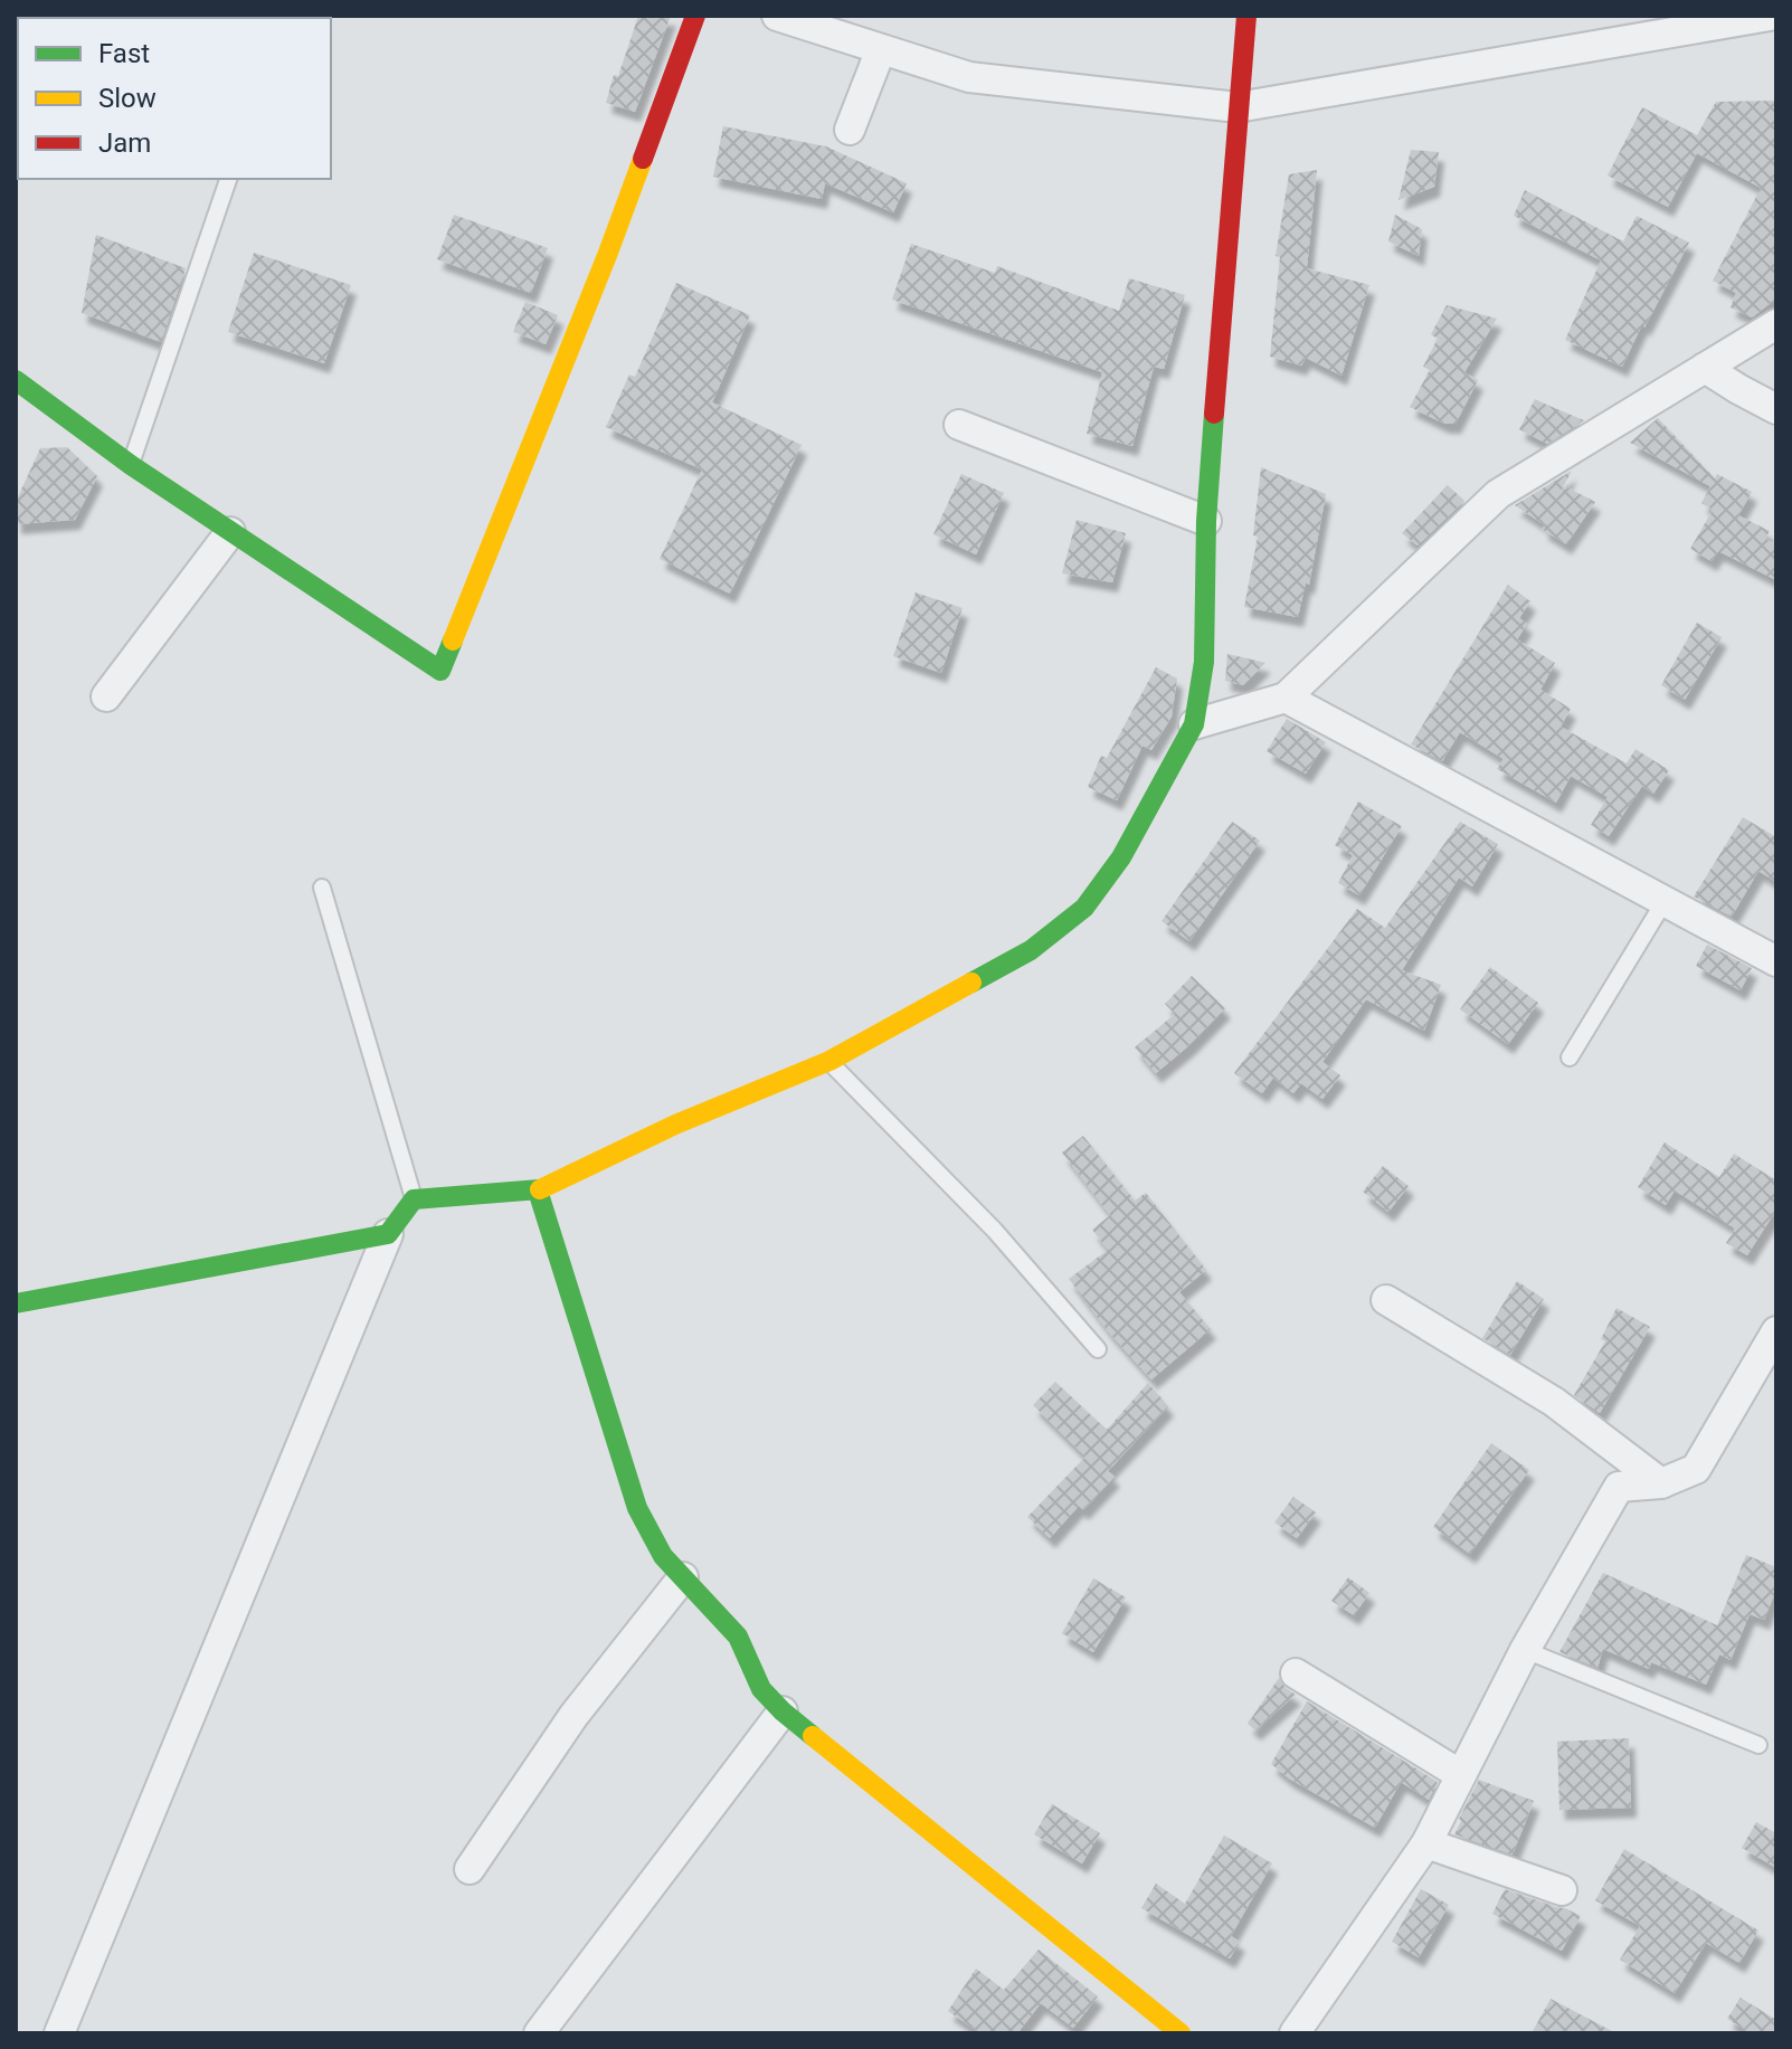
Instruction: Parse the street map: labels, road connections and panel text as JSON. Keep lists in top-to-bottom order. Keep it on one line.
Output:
{"legend":["Fast","Slow","Jam"]}
